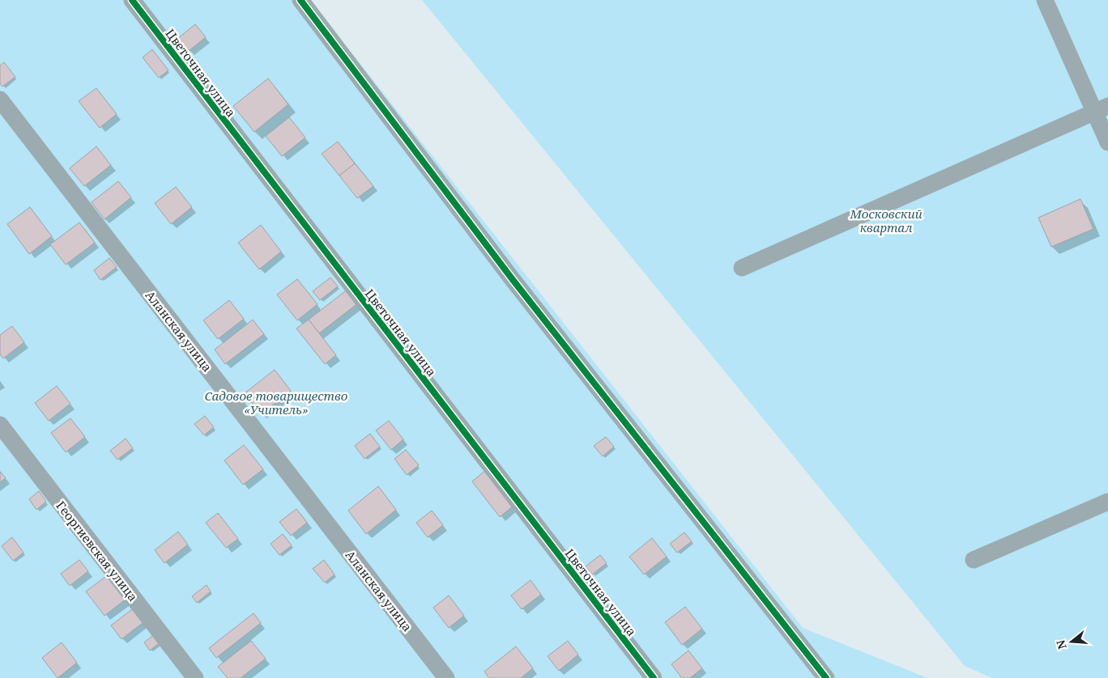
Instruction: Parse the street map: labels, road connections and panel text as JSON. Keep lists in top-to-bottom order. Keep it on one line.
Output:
{"streets":{"street":["Цветочная улица","Аланская улица","Георгиевская улица"]},"parks":["Московский квартал","Садовое товарищество «Учитель»"],"north":"left"}
